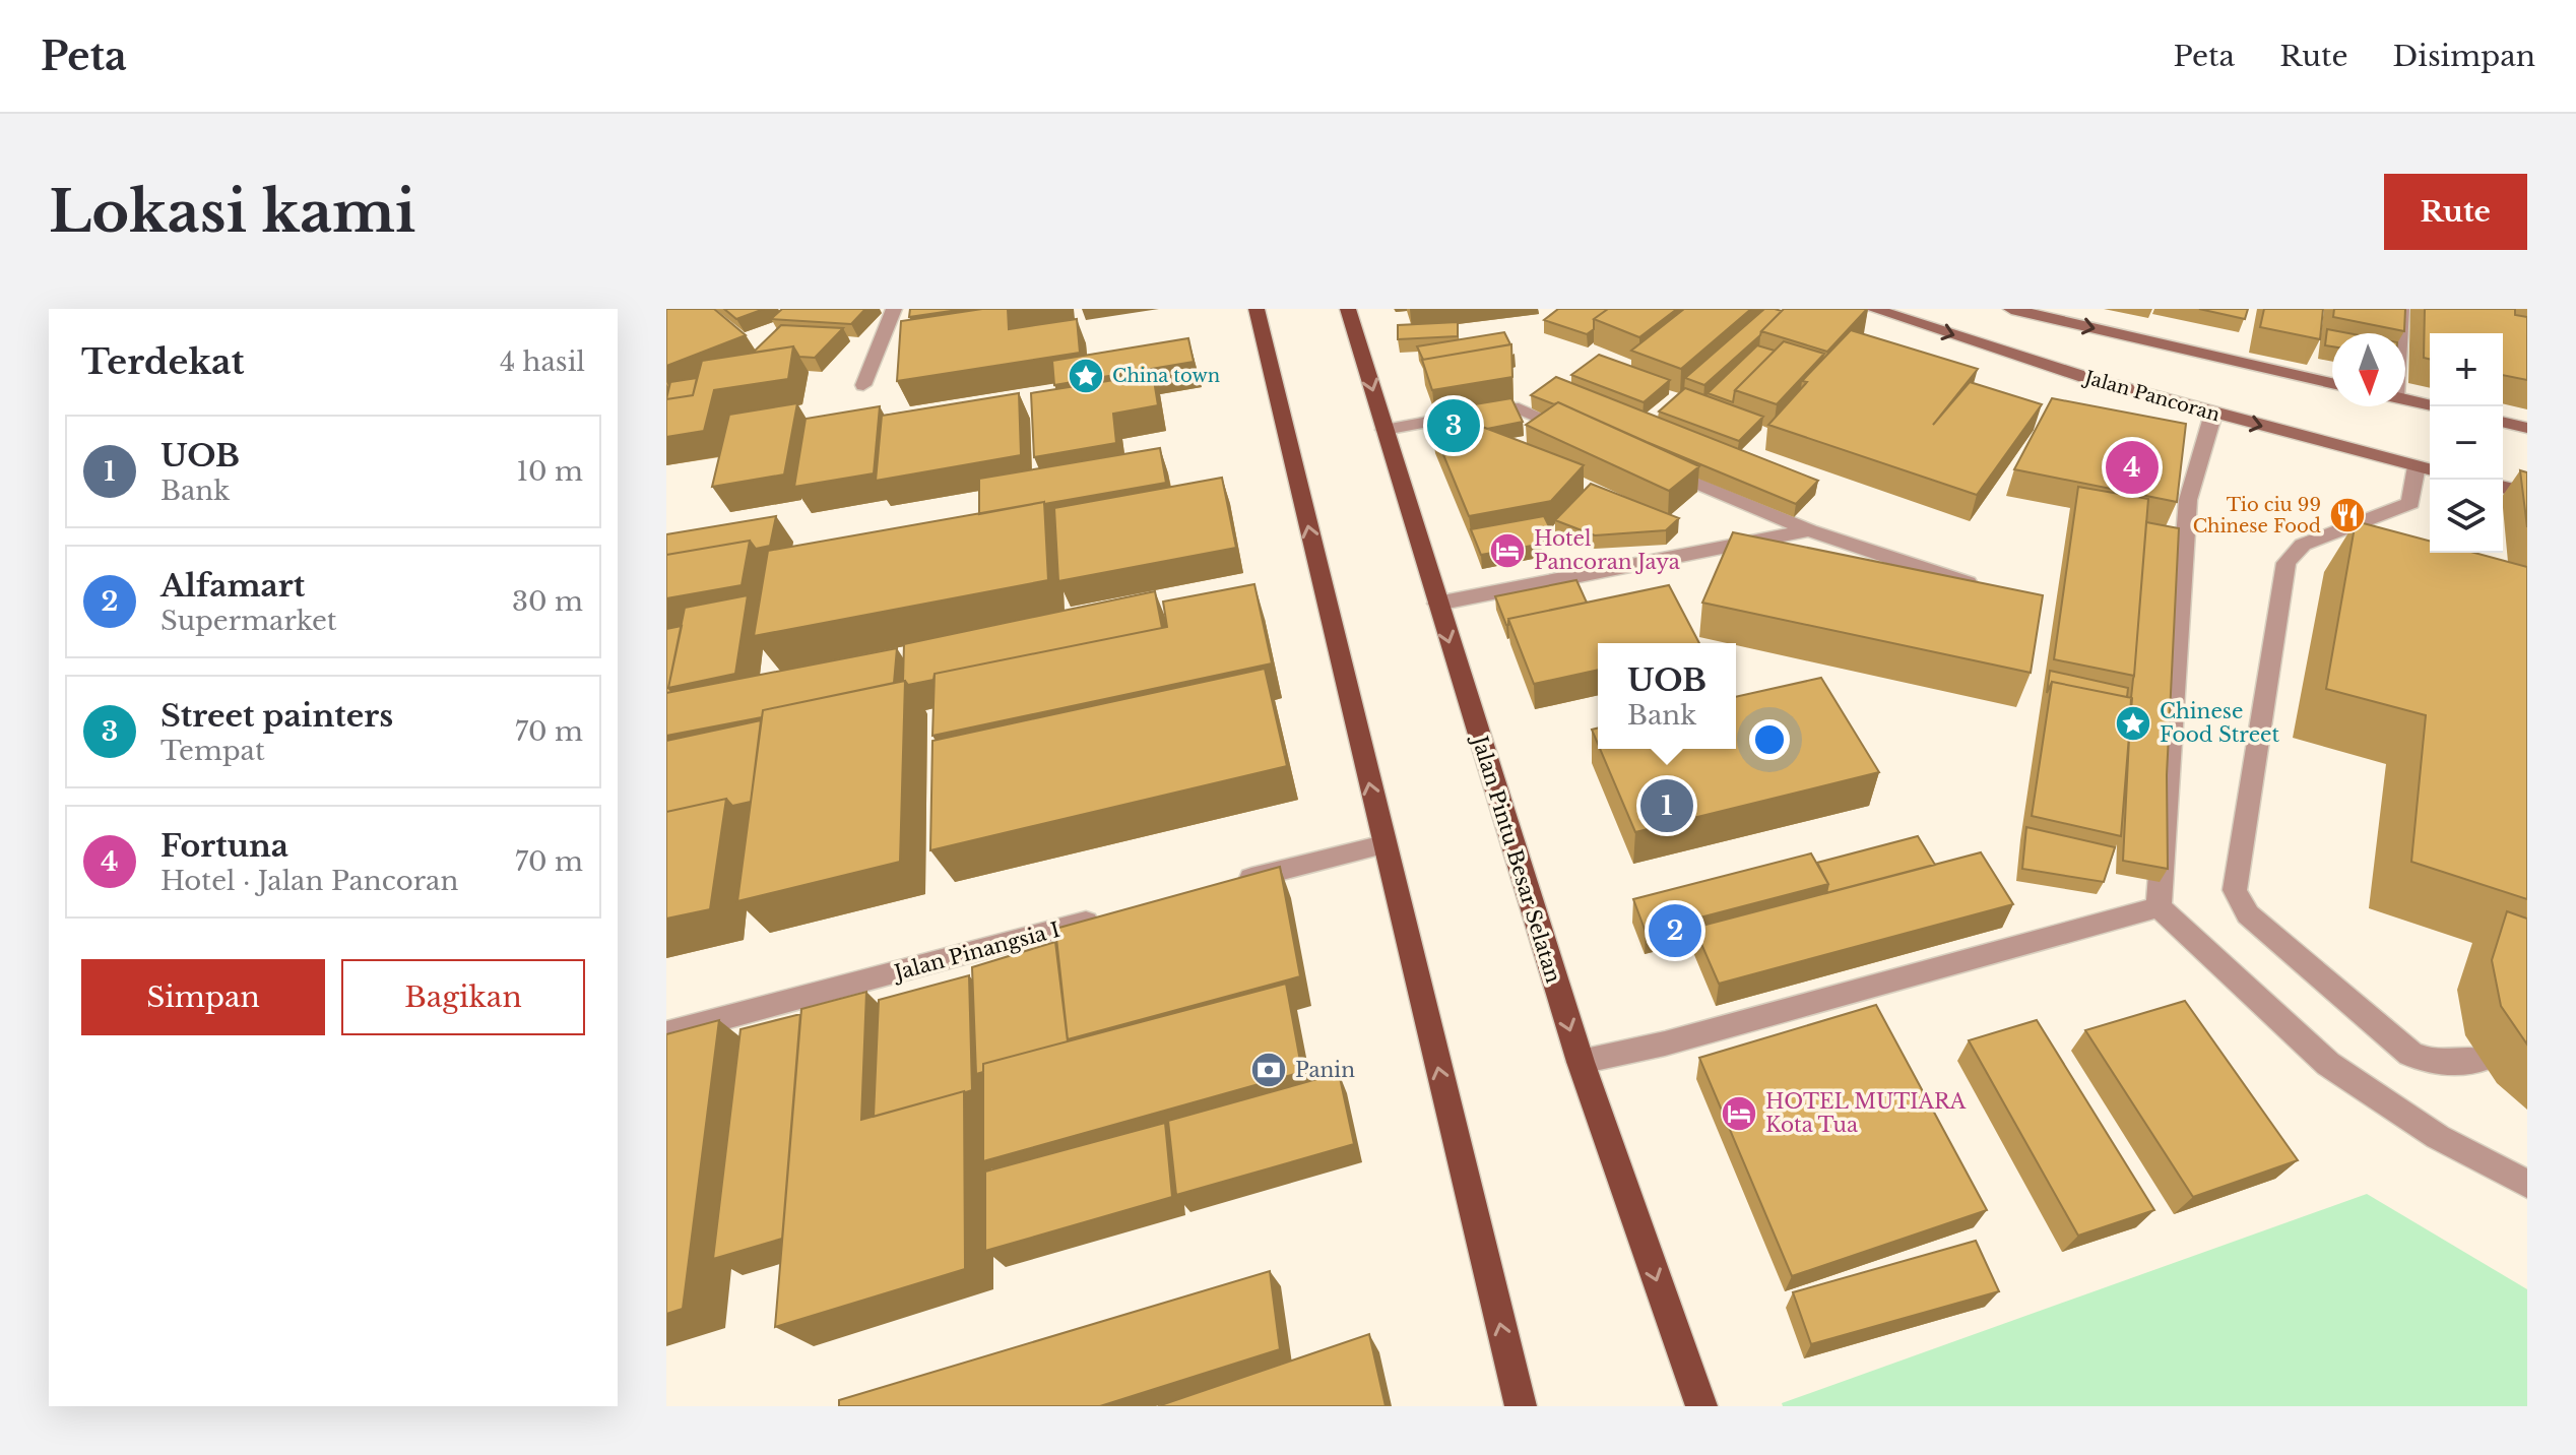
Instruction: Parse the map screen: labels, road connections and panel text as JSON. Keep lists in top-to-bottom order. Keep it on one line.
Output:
{"streets":{"main road":["Jalan Pancoran","Jalan Pintu Besar Selatan"],"street":["Jalan Pinangsia I"]},"places":{"place":["China town","Chinese Food Street"],"restaurant":["Tio ciu 99 Chinese Food"],"hotel":["Hotel Pancoran Jaya","HOTEL MUTIARA Kota Tua"],"bank":["Panin"]},"north":"bottom","page":{"header":"Peta","nav":["Peta","Rute","Disimpan"],"buttons":["Rute",["Simpan","Bagikan"]],"title":"Lokasi kami","heading":["Terdekat","4 hasil"],"map_buttons":["+","−"],"pins":["3","4","1","2"],"list":[{"mark":"1","name":"UOB","note":"Bank","value":"10 m"},{"mark":"2","name":"Alfamart","note":"Supermarket","value":"30 m"},{"mark":"3","name":"Street painters","note":"Tempat","value":"70 m"},{"mark":"4","name":"Fortuna","note":"Hotel · Jalan Pancoran","value":"70 m"}],"popup":["UOB","Bank"]}}
